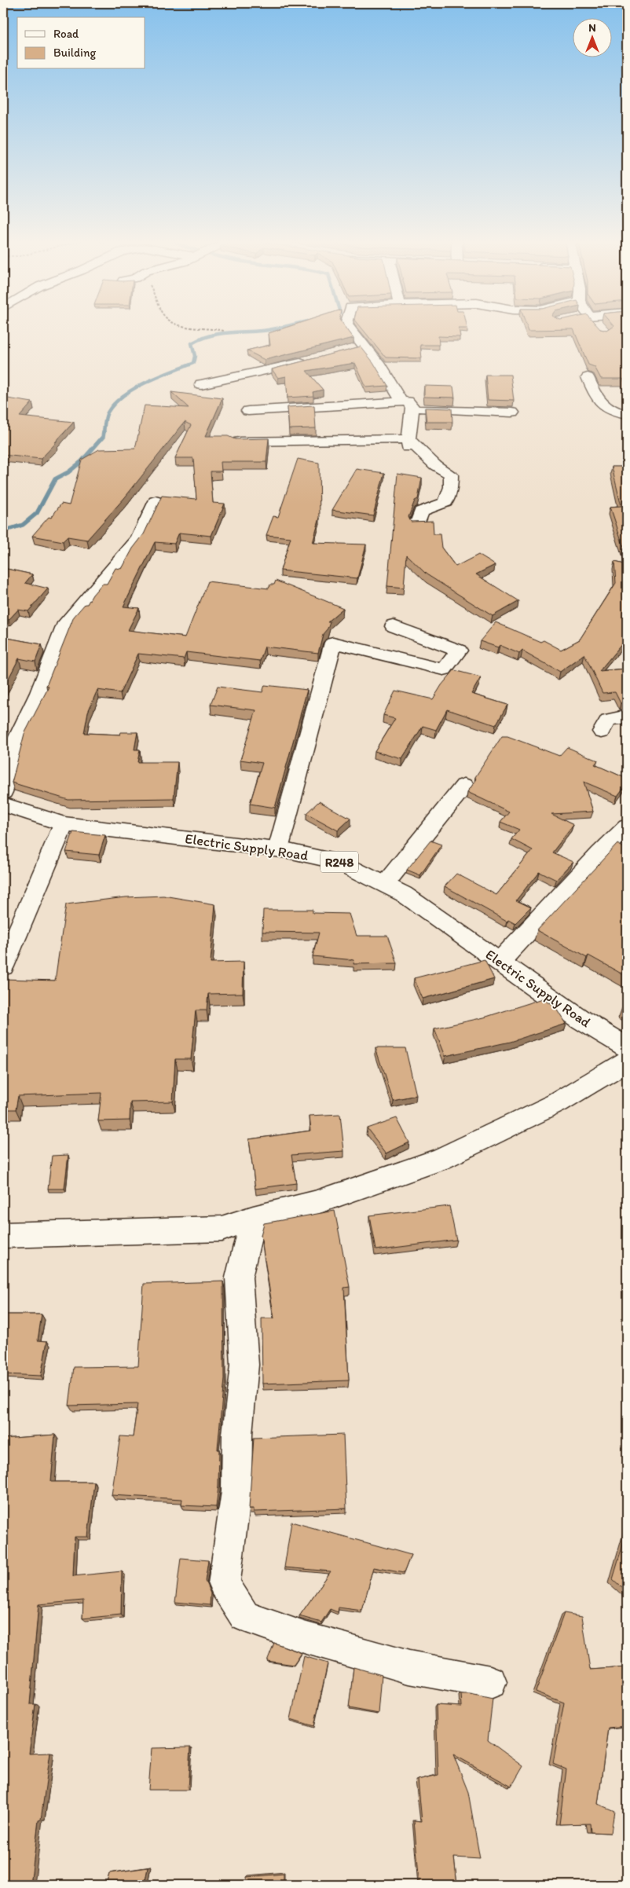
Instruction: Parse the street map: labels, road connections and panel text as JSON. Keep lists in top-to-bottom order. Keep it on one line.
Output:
{"streets":{"street":["Electric Supply Road","R248"]},"legend":["Road","Building"],"north":"top"}
